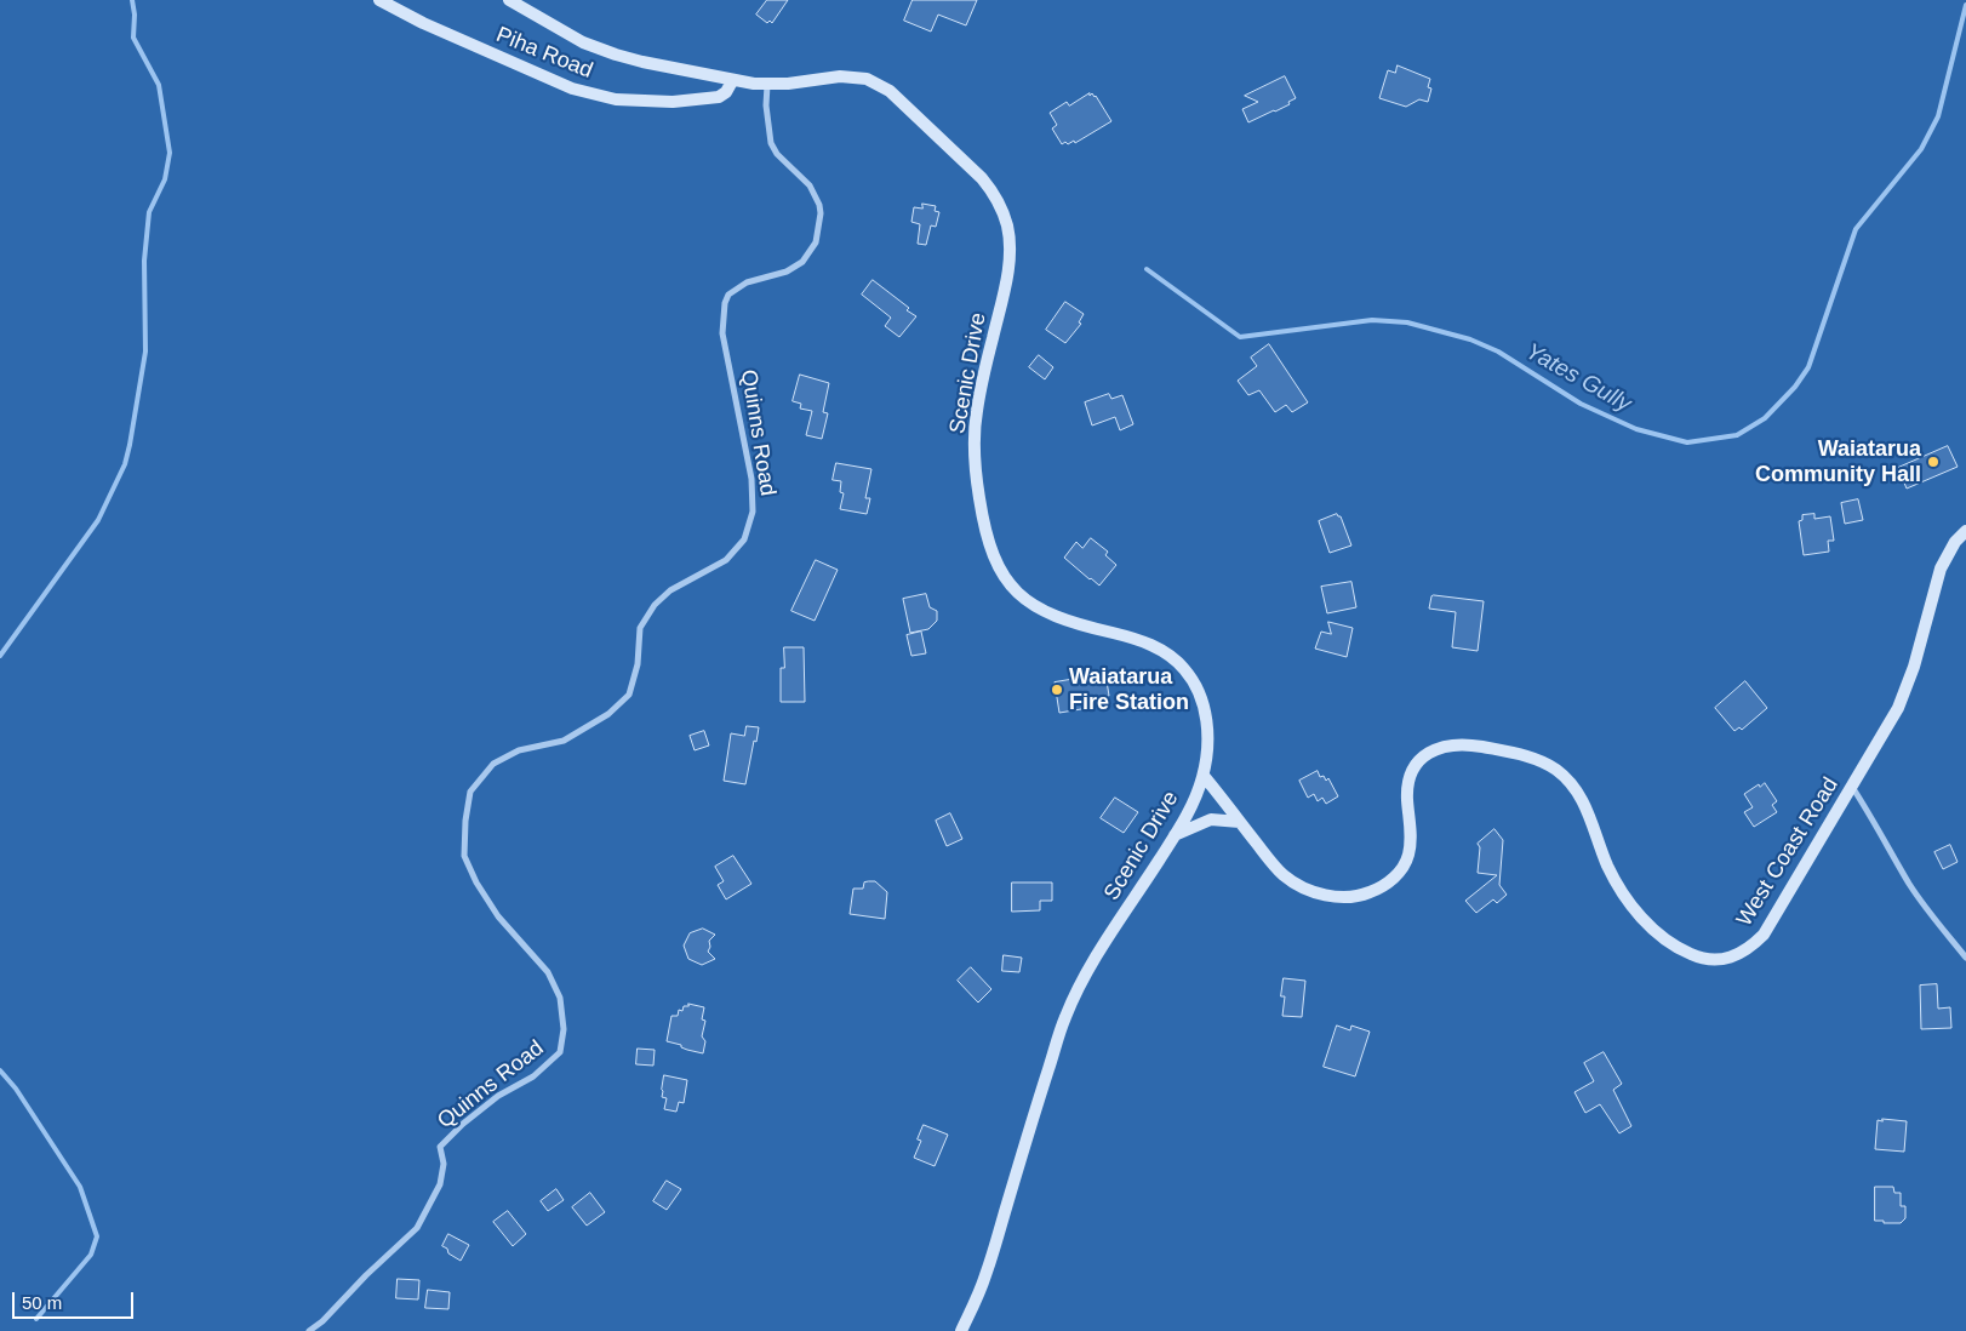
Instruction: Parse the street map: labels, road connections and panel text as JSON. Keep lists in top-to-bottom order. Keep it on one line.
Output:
{"streets":{"main road":["Piha Road","Scenic Drive","West Coast Road"],"street":["Quinns Road"]},"crossings":[["Piha Road","Scenic Drive"],["Scenic Drive","Quinns Road"],["Scenic Drive","West Coast Road"]],"water":["Yates Gully"],"places":["Waiatarua Community Hall","Waiatarua Fire Station"],"scale_bar":"50 m"}
